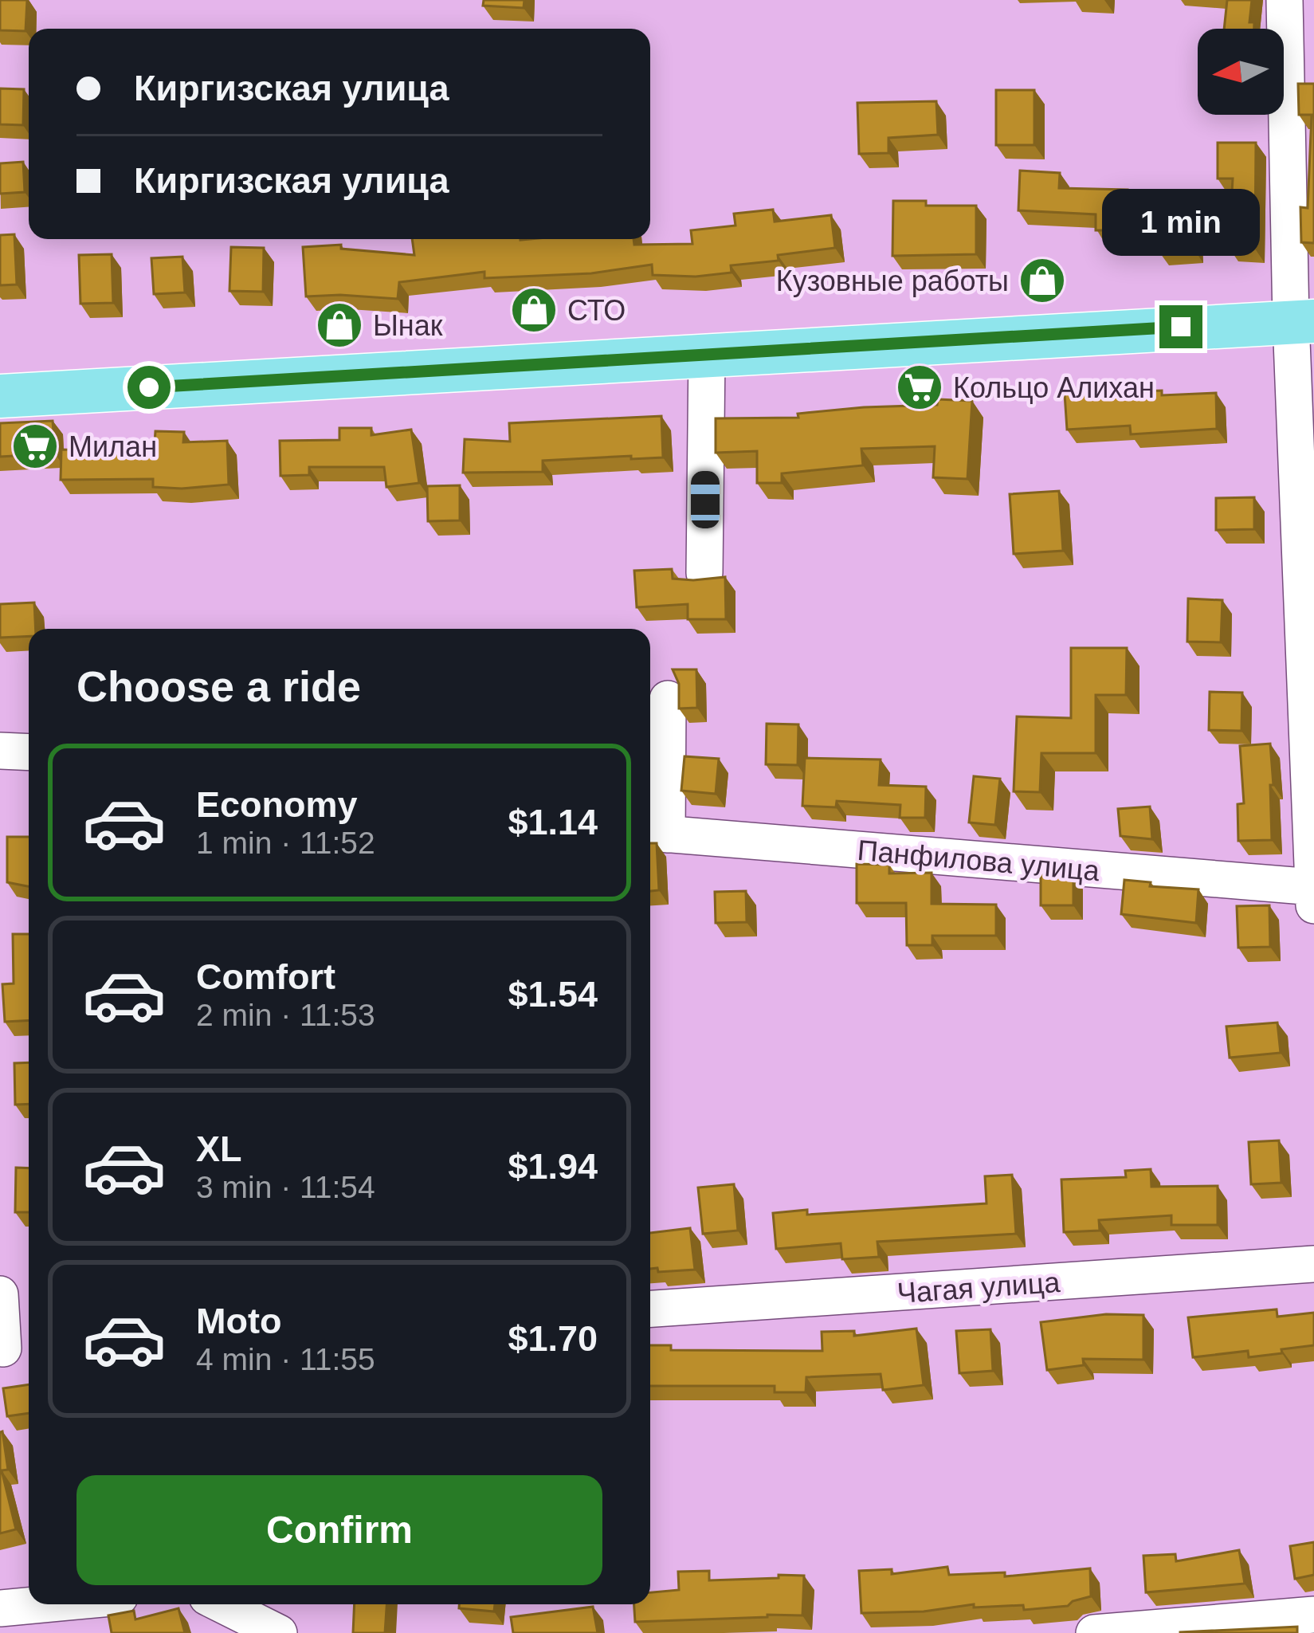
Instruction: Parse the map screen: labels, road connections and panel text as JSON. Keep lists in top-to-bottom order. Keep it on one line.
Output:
{"streets":{"street":["Панфилова улица","Чагая улица"]},"places":{"shop":["Кузовные работы","СТО","Ынак"],"supermarket":["Кольцо Алихан","Милан"]},"north":"left","page":{"banner":["Киргизская улица","Киргизская улица"],"bubble":"1 min","heading":"Choose a ride","list":[{"name":"Economy","note":"1 min · 11:52","value":"$1.14"},{"name":"Comfort","note":"2 min · 11:53","value":"$1.54"},{"name":"XL","note":"3 min · 11:54","value":"$1.94"},{"name":"Moto","note":"4 min · 11:55","value":"$1.70"}],"buttons":"Confirm"}}
